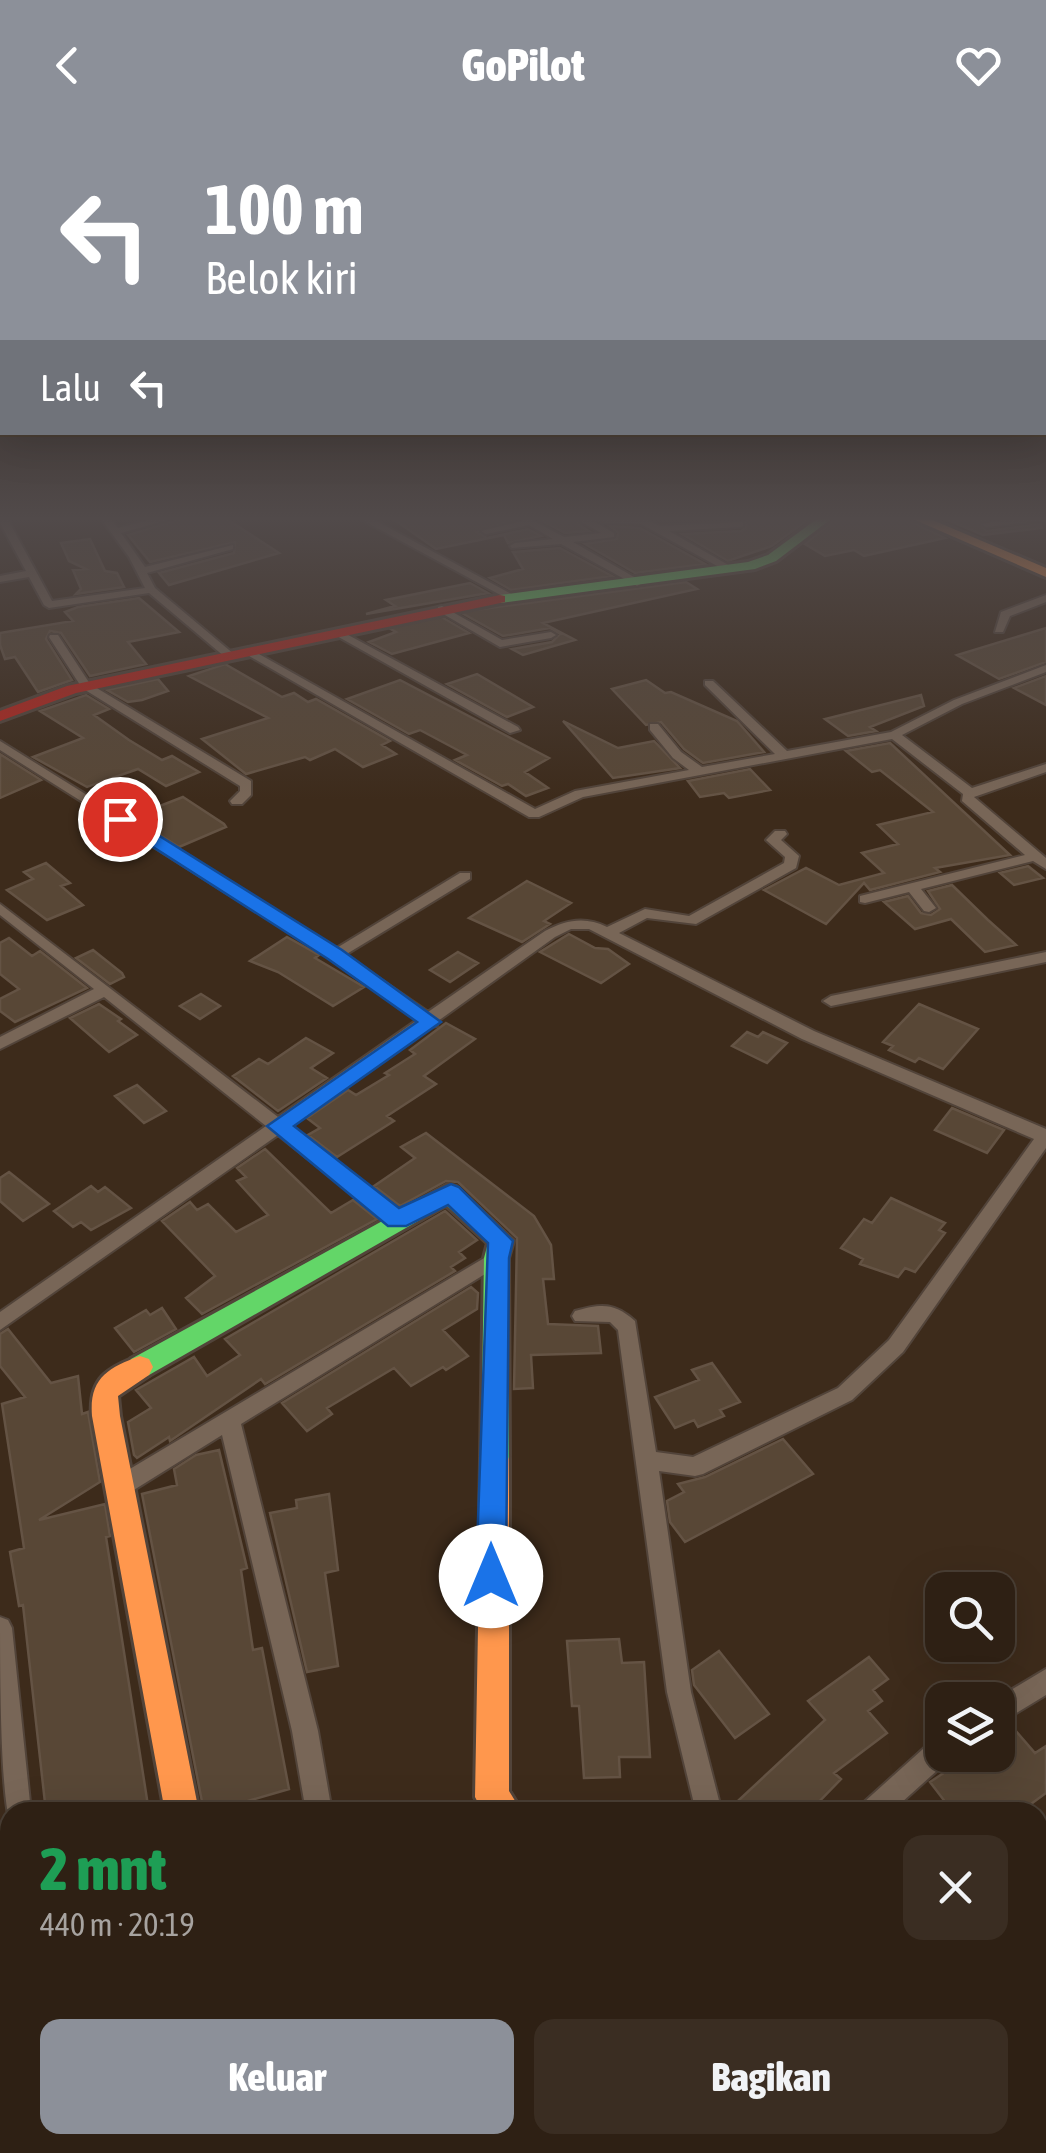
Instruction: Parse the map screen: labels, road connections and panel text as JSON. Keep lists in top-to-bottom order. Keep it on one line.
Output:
{"page":{"header":"GoPilot","turn":["100 m","Belok kiri"],"then":"Lalu","heading":["2 mnt","440 m · 20:19"],"buttons":["Keluar","Bagikan"]}}
